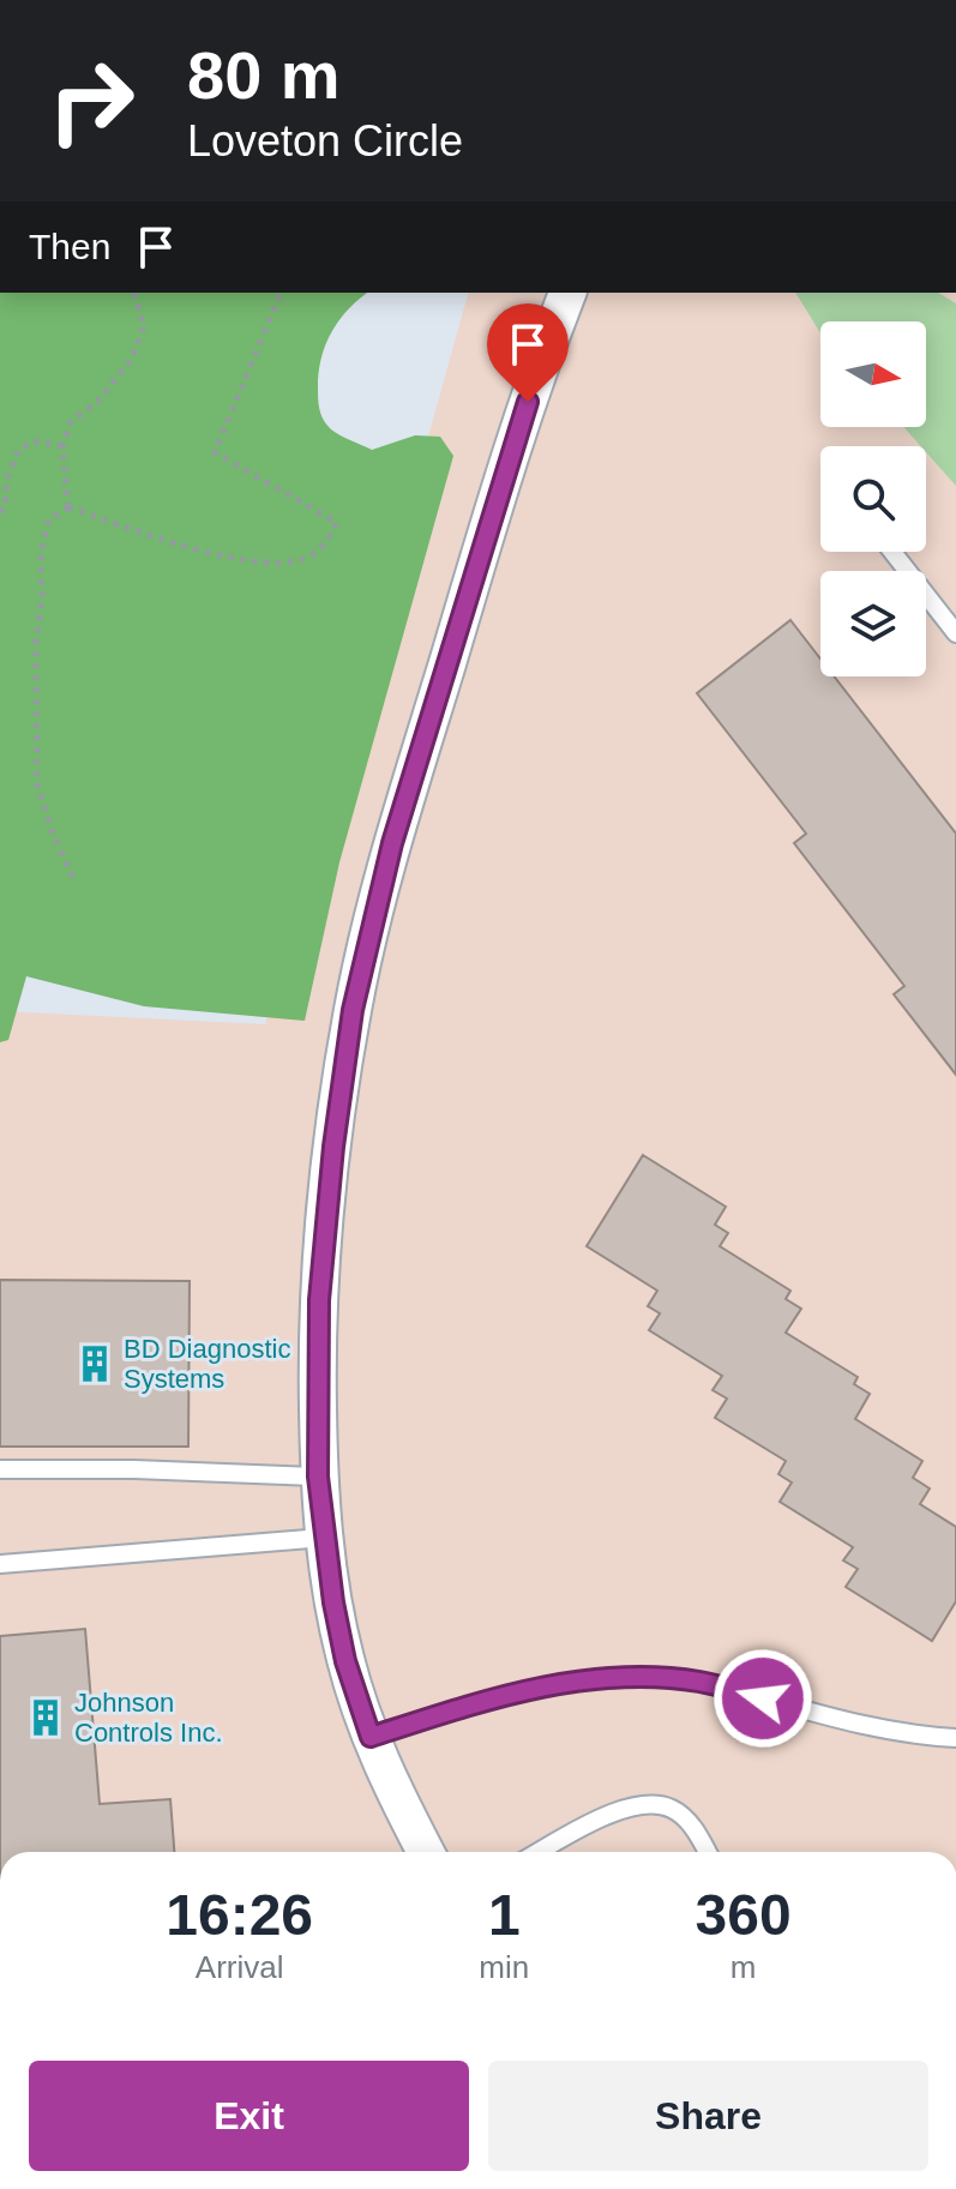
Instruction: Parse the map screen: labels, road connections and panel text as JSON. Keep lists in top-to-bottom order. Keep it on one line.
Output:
{"places":{"building":["BD Diagnostic Systems","Johnson Controls Inc."]},"north":"right","page":{"turn":["80 m","Loveton Circle"],"then":"Then","eta":["16:26","Arrival","1","min","360","m"],"buttons":["Exit","Share"]}}
